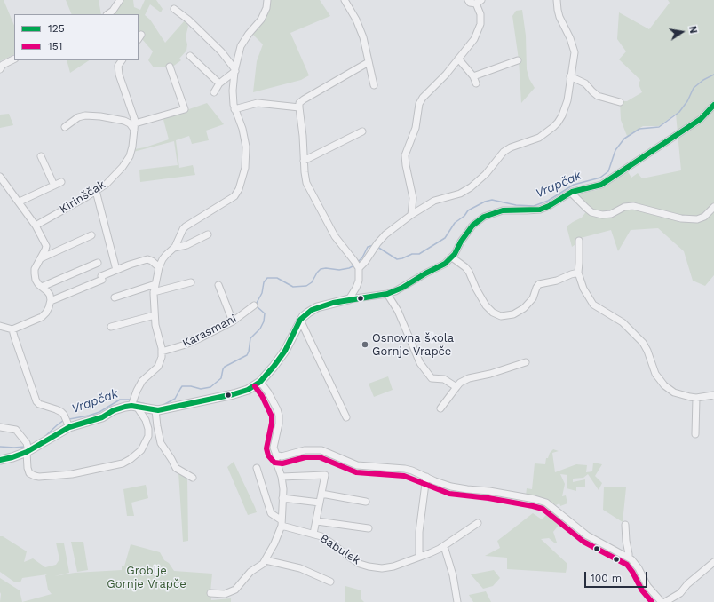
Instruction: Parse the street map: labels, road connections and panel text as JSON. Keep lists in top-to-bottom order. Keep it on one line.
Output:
{"streets":{"street":["Kirinščak","Karasmani","Babulek"]},"water":["Vrapčak"],"parks":["Groblje Gornje Vrapče"],"places":["Osnovna škola Gornje Vrapče"],"lines":["transit line 125","transit line 151"],"legend":["125","151"],"scale_bar":"100 m","north":"right"}
